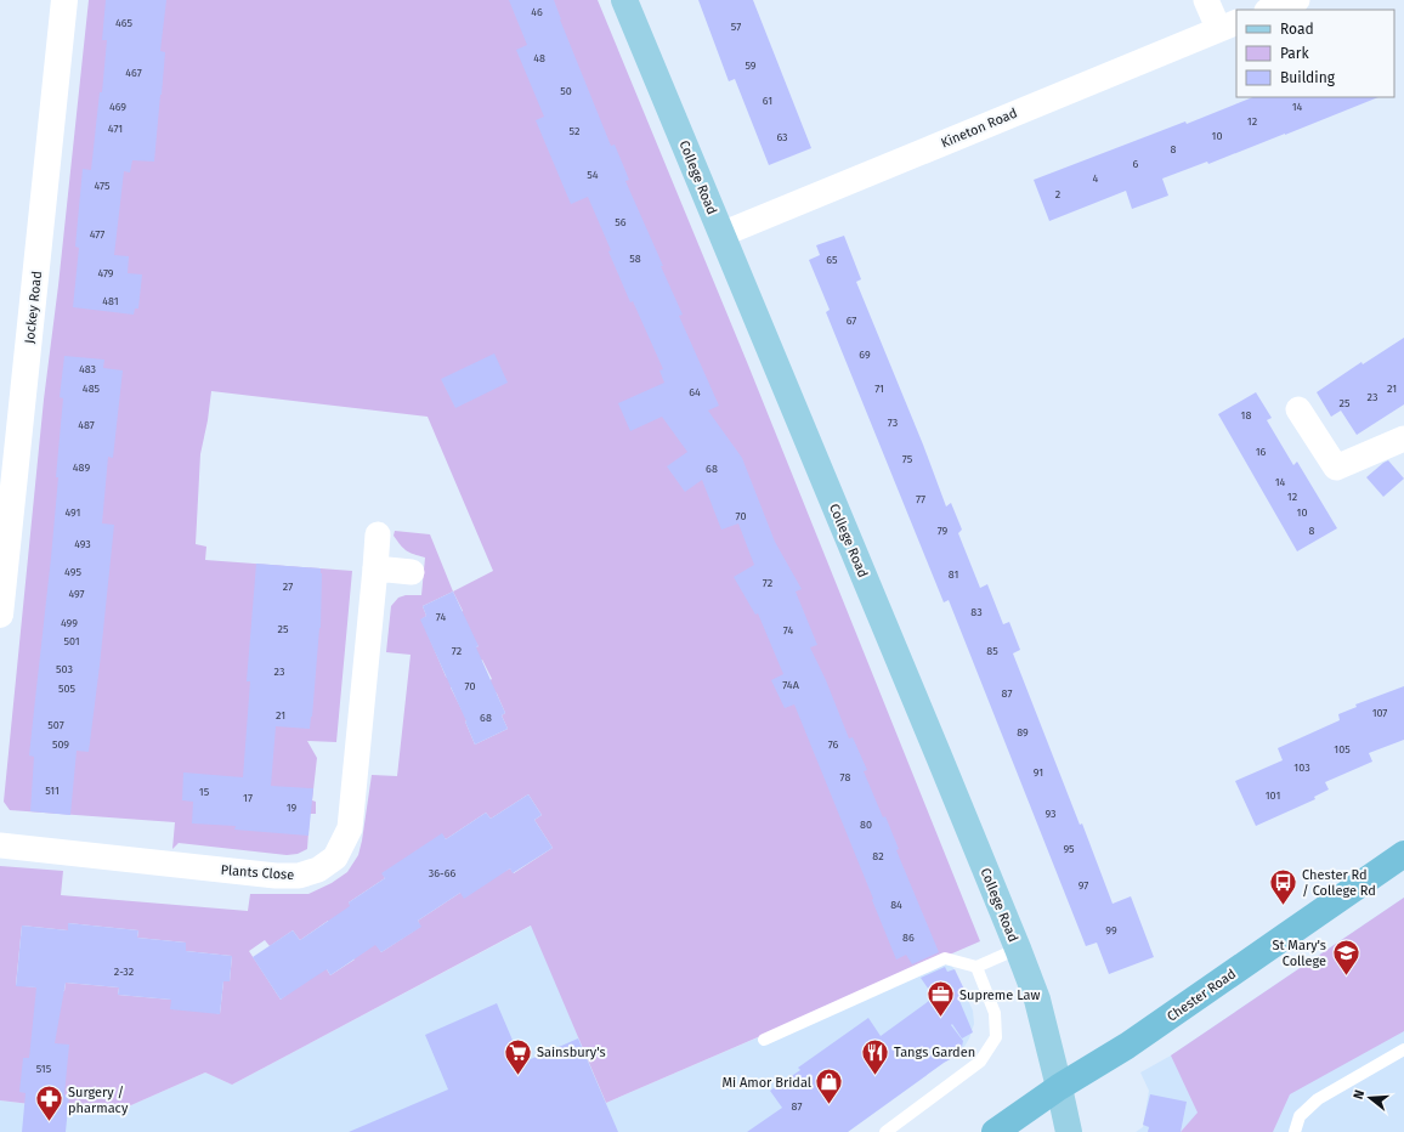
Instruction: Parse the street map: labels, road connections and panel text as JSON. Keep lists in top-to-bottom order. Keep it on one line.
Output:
{"streets":{"highway":["Chester Road"],"main road":["College Road","Jockey Road"],"street":["Kineton Road","Plants Close"]},"crossings":[["Kineton Road","College Road"],["College Road","Chester Road"]],"places":{"bus stop":["Chester Rd / College Rd"],"school or university":["St Mary's College"],"office":["Supreme Law"],"supermarket":["Sainsbury's"],"restaurant":["Tangs Garden"],"shop":["Mi Amor Bridal"],"pharmacy":["Surgery / pharmacy"]},"house_numbers":["46","465","57","48","59","467","50","61","469","14","12","471","52","10","63","8","6","54","4","475","2","56","477","58","65","479","481","67","69","483","485","71","21","64","23","25","18","73","487","16","75","489","68","14","12","77","491","10","70","79","8","493","495","81","72","27","497","83","74","499","25","74","501","72","85","503","23","74A","70","505","87","107","21","68","507","89","509","76","105","103","91","78","511","15","101","17","19","93","80","95","82","36-66","97","84","99","86","2-32","515","87"],"legend":["Road","Park","Building"],"north":"left"}
